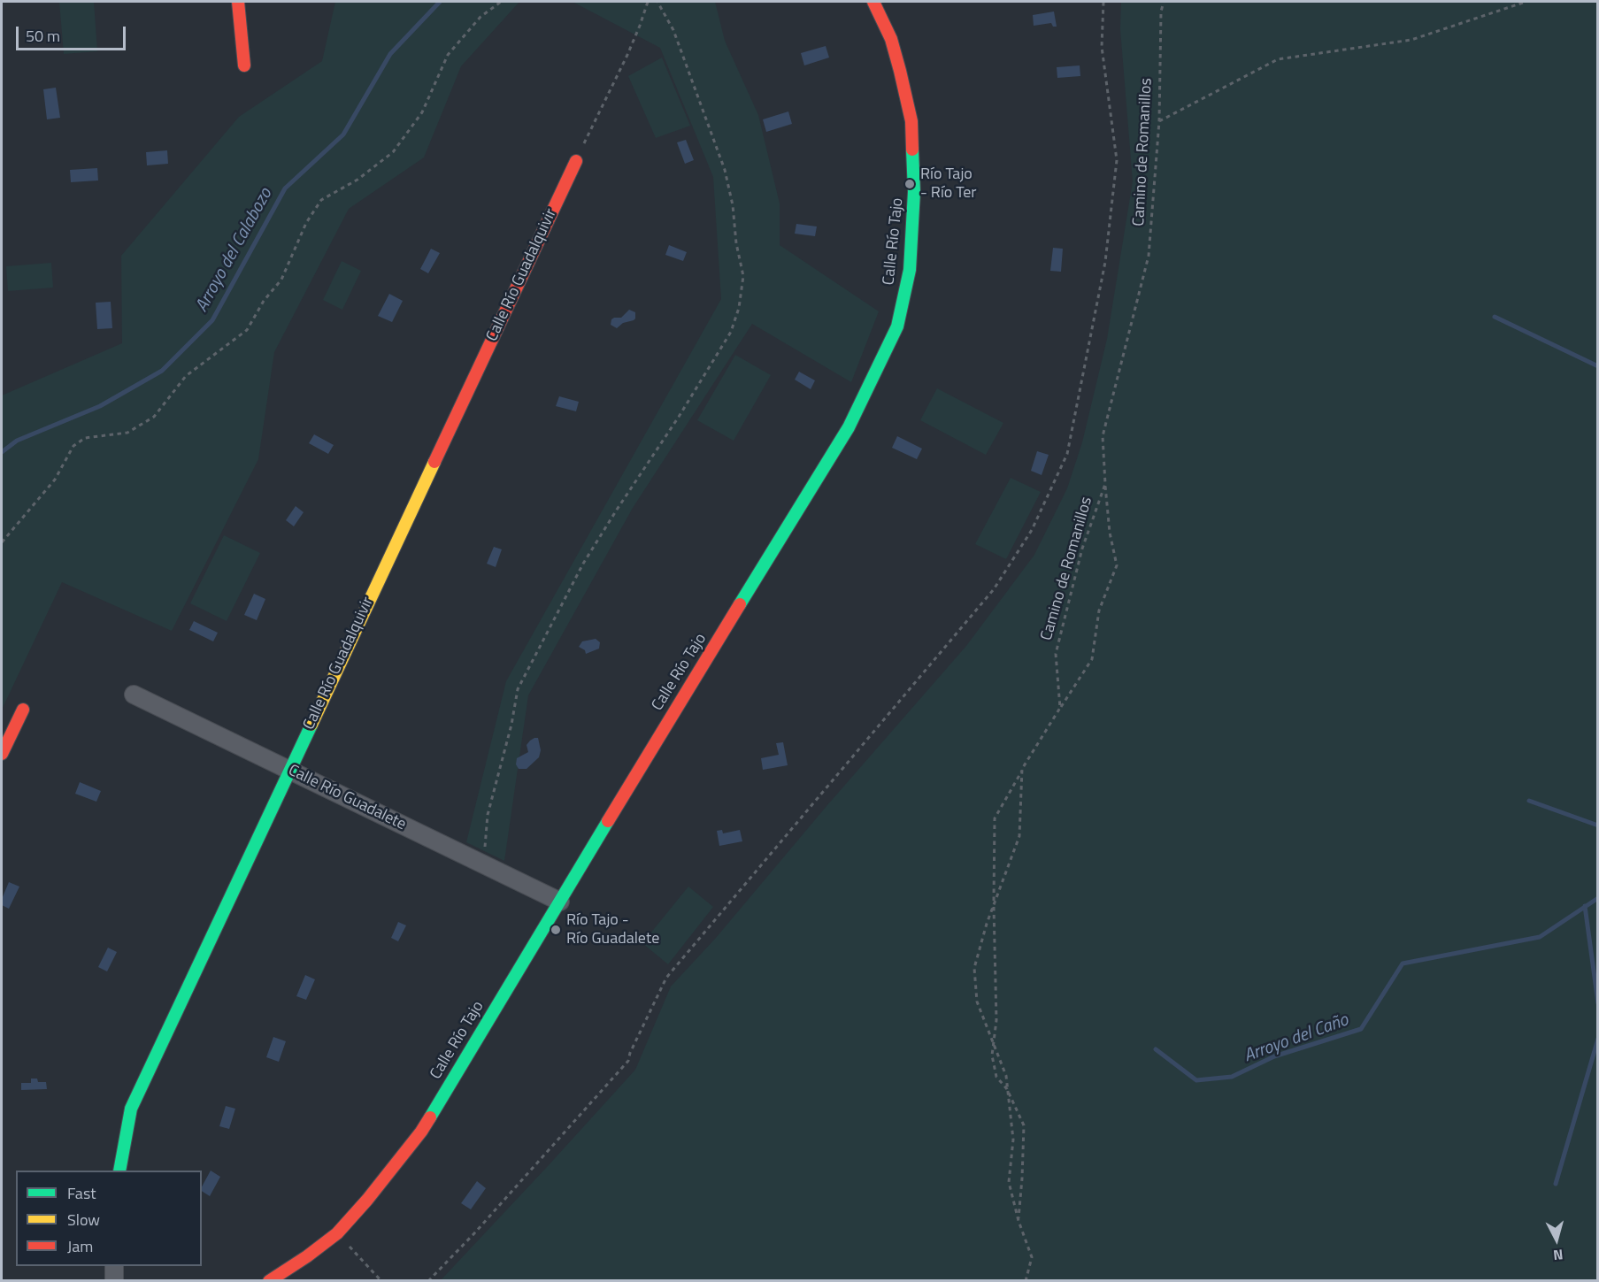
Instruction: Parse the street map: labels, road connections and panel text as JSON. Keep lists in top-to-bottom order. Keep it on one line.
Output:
{"streets":{"street":["Calle Río Tajo","Calle Río Guadalquivir","Calle Río Guadalete"],"path":["Camino de Romanillos"]},"crossings":[["Calle Río Tajo","Calle Río Guadalete"],["Calle Río Guadalquivir","Calle Río Guadalete"]],"water":["Arroyo del Calabozo","Arroyo del Caño"],"places":["Río Tajo - Río Ter","Río Tajo - Río Guadalete"],"legend":["Fast","Slow","Jam"],"scale_bar":"50 m","north":"bottom"}
